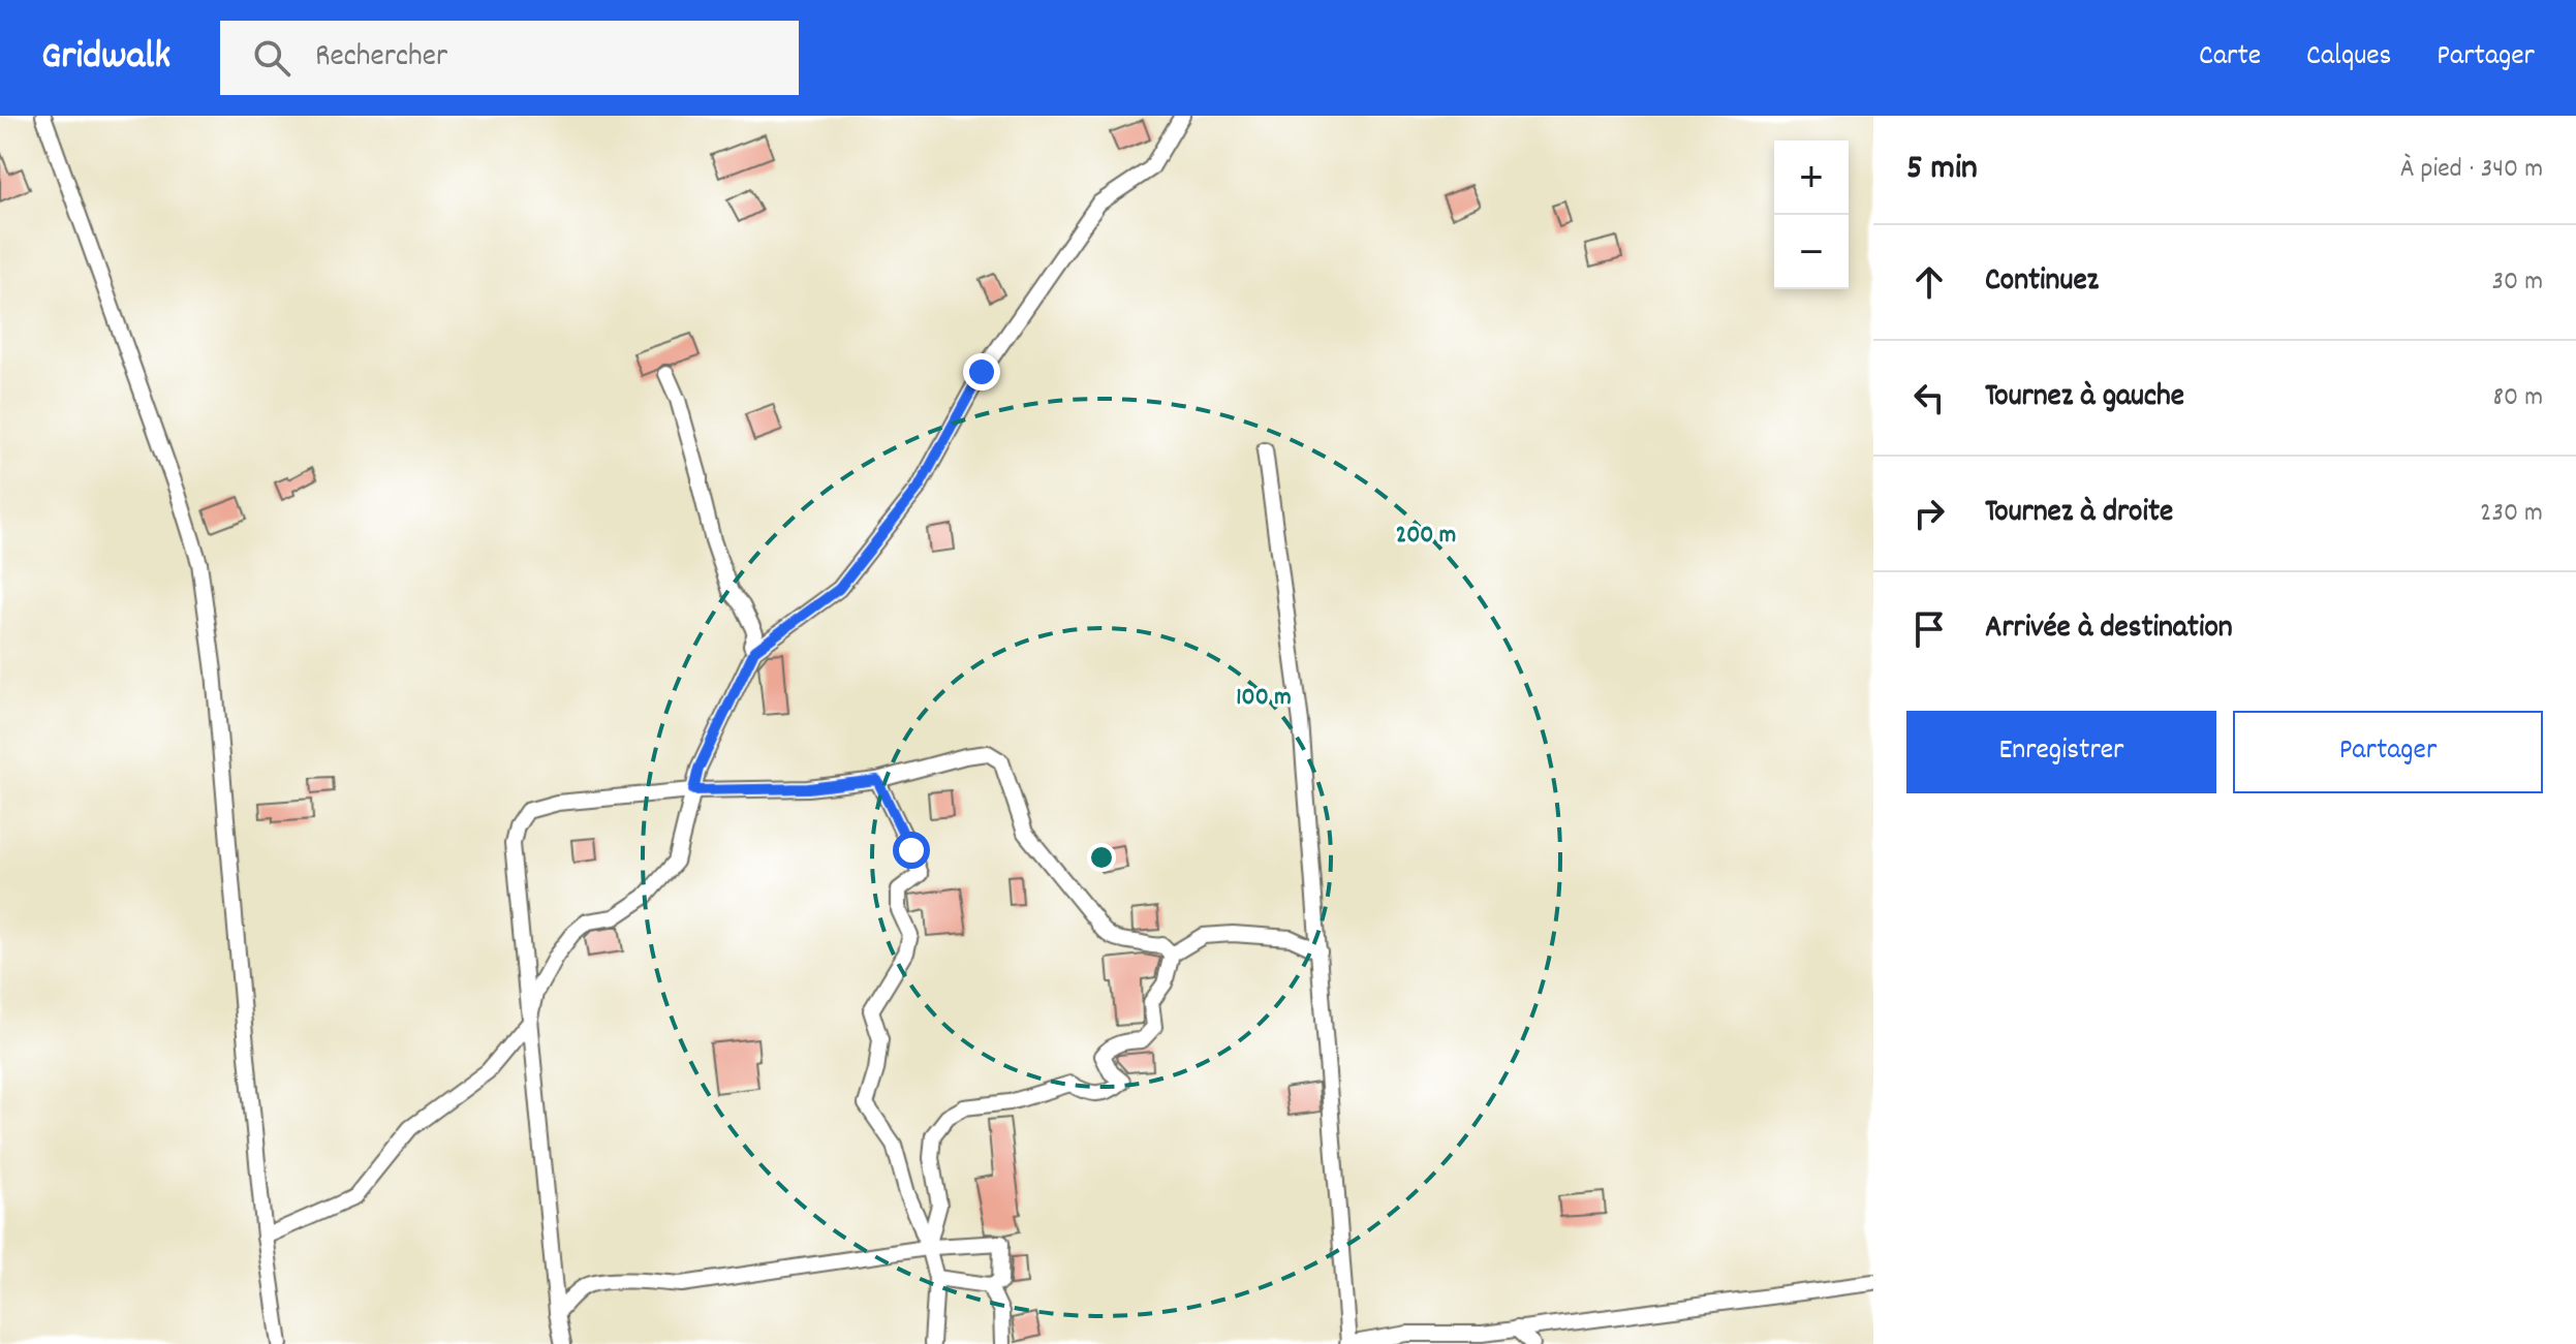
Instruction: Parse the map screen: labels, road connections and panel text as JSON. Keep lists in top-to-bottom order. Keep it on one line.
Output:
{"page":{"header":"Gridwalk","search":"Rechercher","nav":["Carte","Calques","Partager"],"heading":["5 min","À pied · 340 m"],"map_buttons":["+","−"],"list":[["Continuez","30 m"],["Tournez à gauche","80 m"],["Tournez à droite","230 m"],"Arrivée à destination"],"buttons":["Enregistrer","Partager"]},"rings":["200 m","100 m"]}
